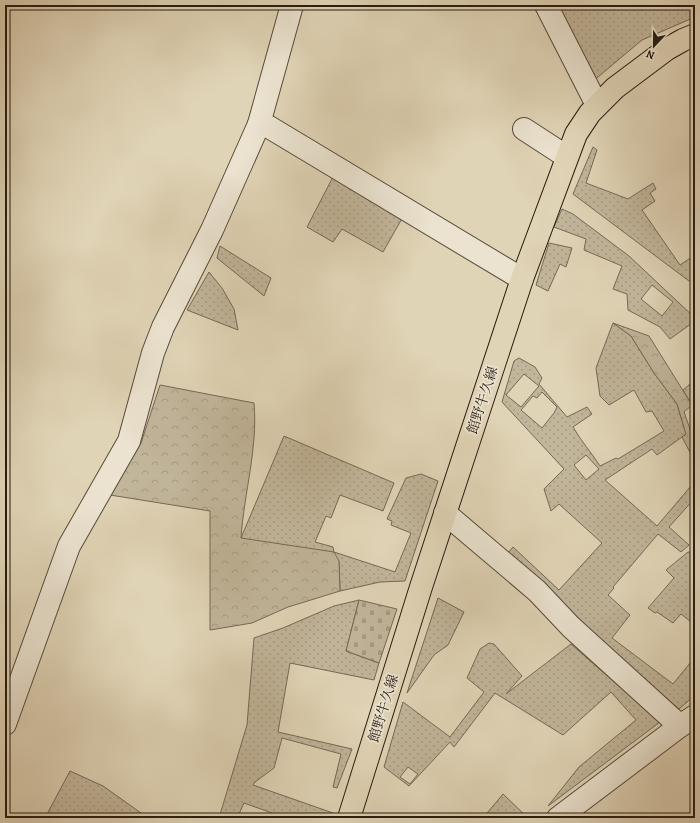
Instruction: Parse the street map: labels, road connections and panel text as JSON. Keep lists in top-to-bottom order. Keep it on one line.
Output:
{"streets":{"main road":["館野牛久線"]},"north":"bottom"}
